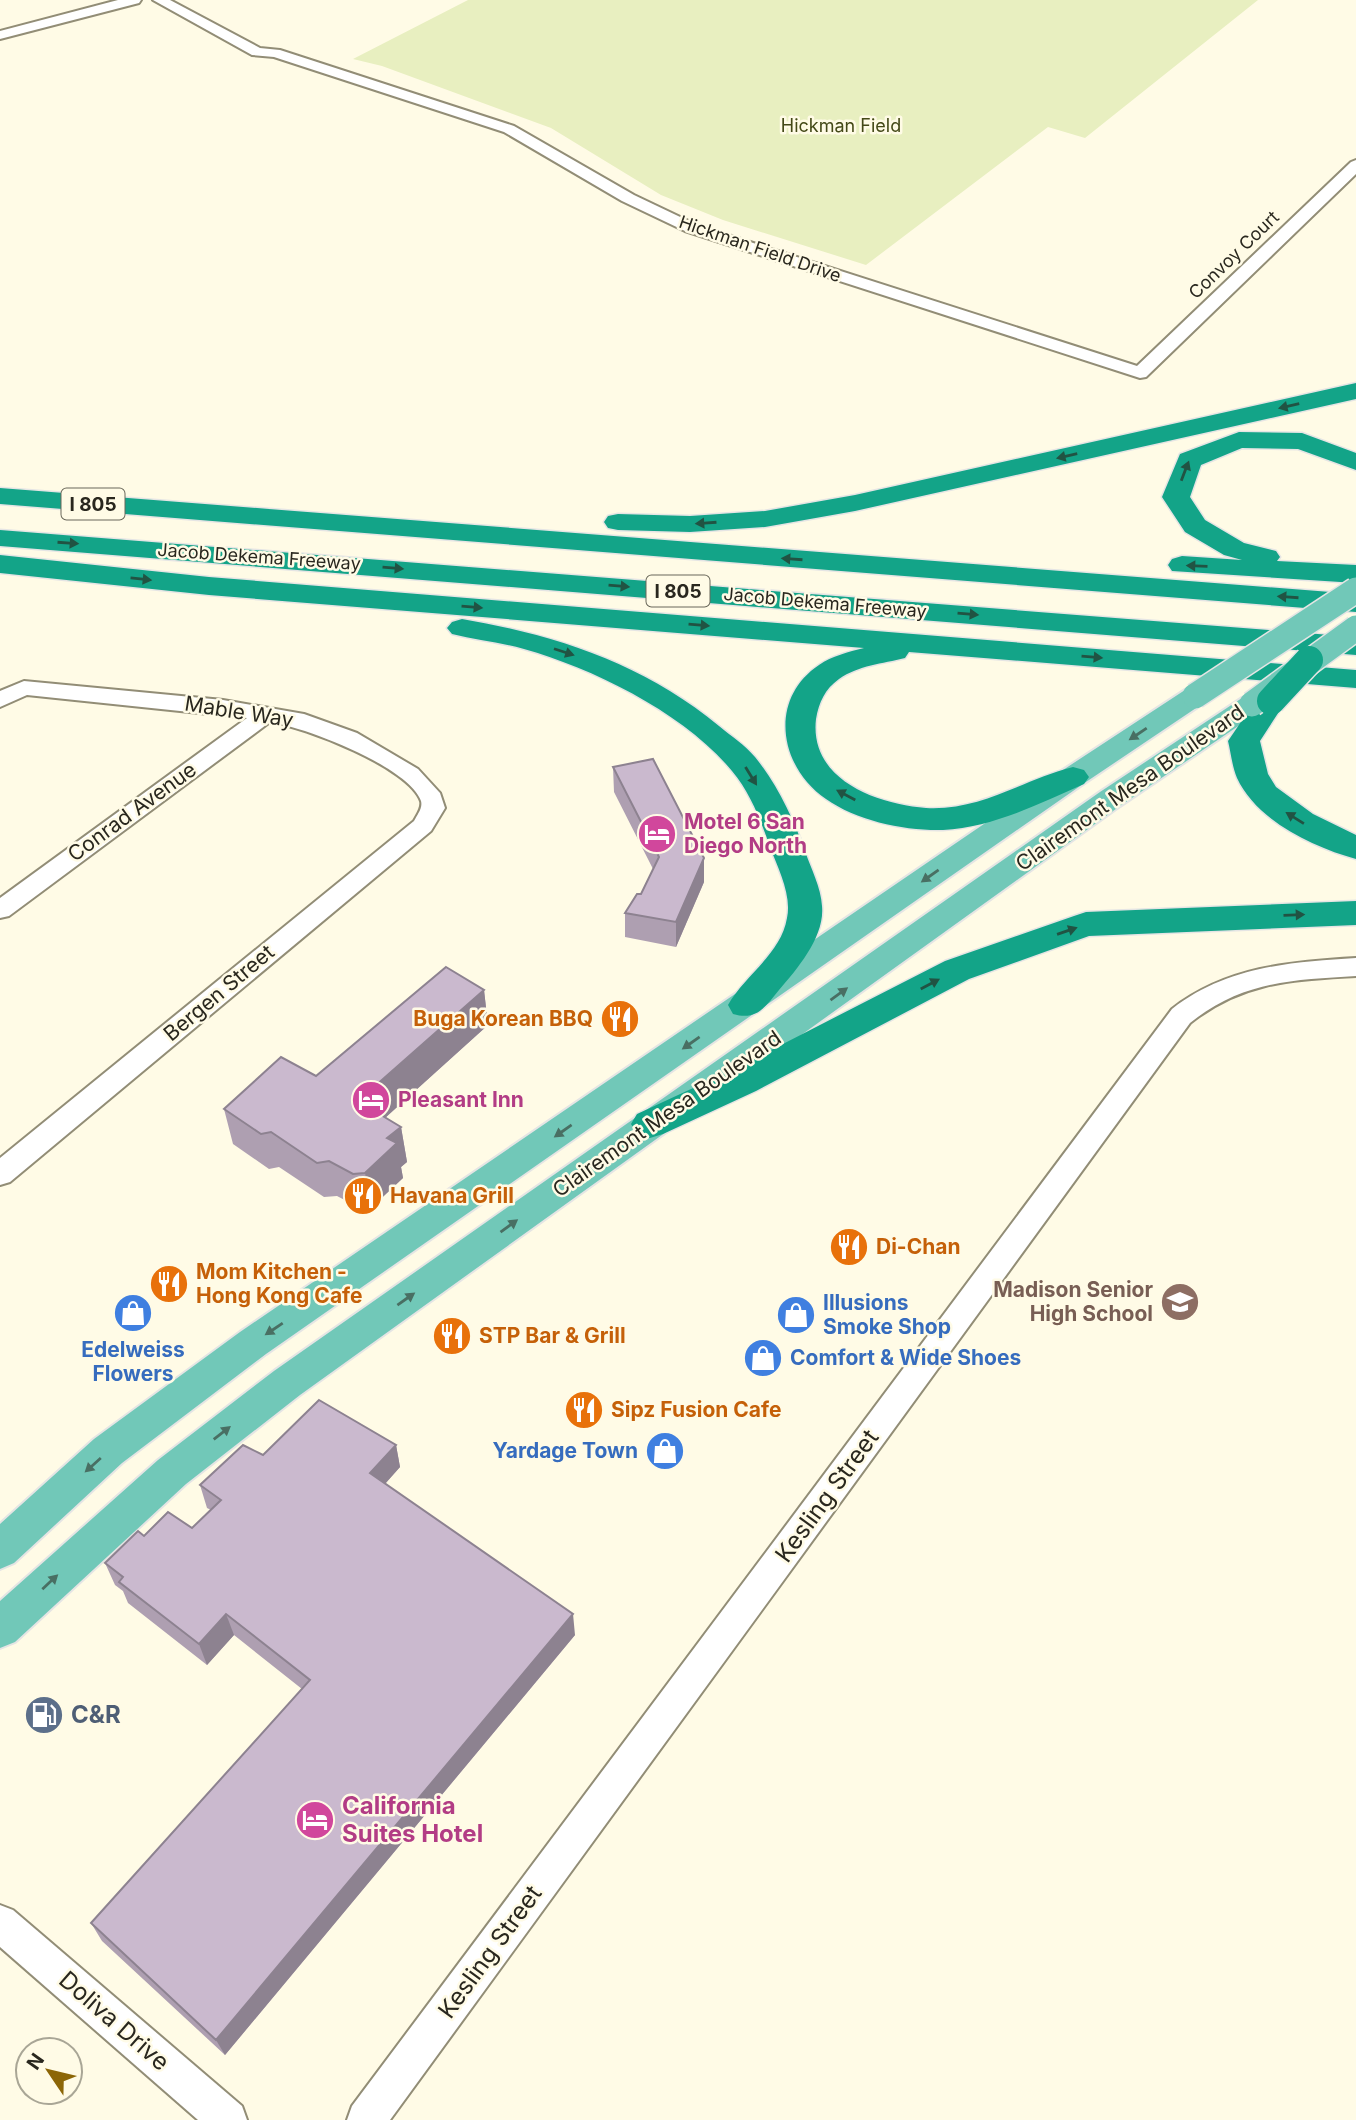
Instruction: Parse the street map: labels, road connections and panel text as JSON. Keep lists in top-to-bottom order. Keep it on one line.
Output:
{"streets":{"highway":["I 805","Jacob Dekema Freeway"],"main road":["Clairemont Mesa Boulevard"],"street":["Hickman Field Drive","Convoy Court","Mable Way","Conrad Avenue","Bergen Street","Kesling Street","Doliva Drive"]},"crossings":[["Hickman Field Drive","Convoy Court"],["Mable Way","Conrad Avenue"],["Mable Way","Bergen Street"]],"parks":["Hickman Field"],"places":{"hotel":["Motel 6 San Diego North","Pleasant Inn","California Suites Hotel"],"restaurant":["Buga Korean BBQ","Havana Grill","Di-Chan","Mom Kitchen - Hong Kong Cafe","STP Bar & Grill","Sipz Fusion Cafe"],"school or university":["Madison Senior High School"],"shop":["Edelweiss Flowers","Illusions Smoke Shop","Comfort & Wide Shoes","Yardage Town"],"fuel station":["C&R"]},"north":"top left"}
